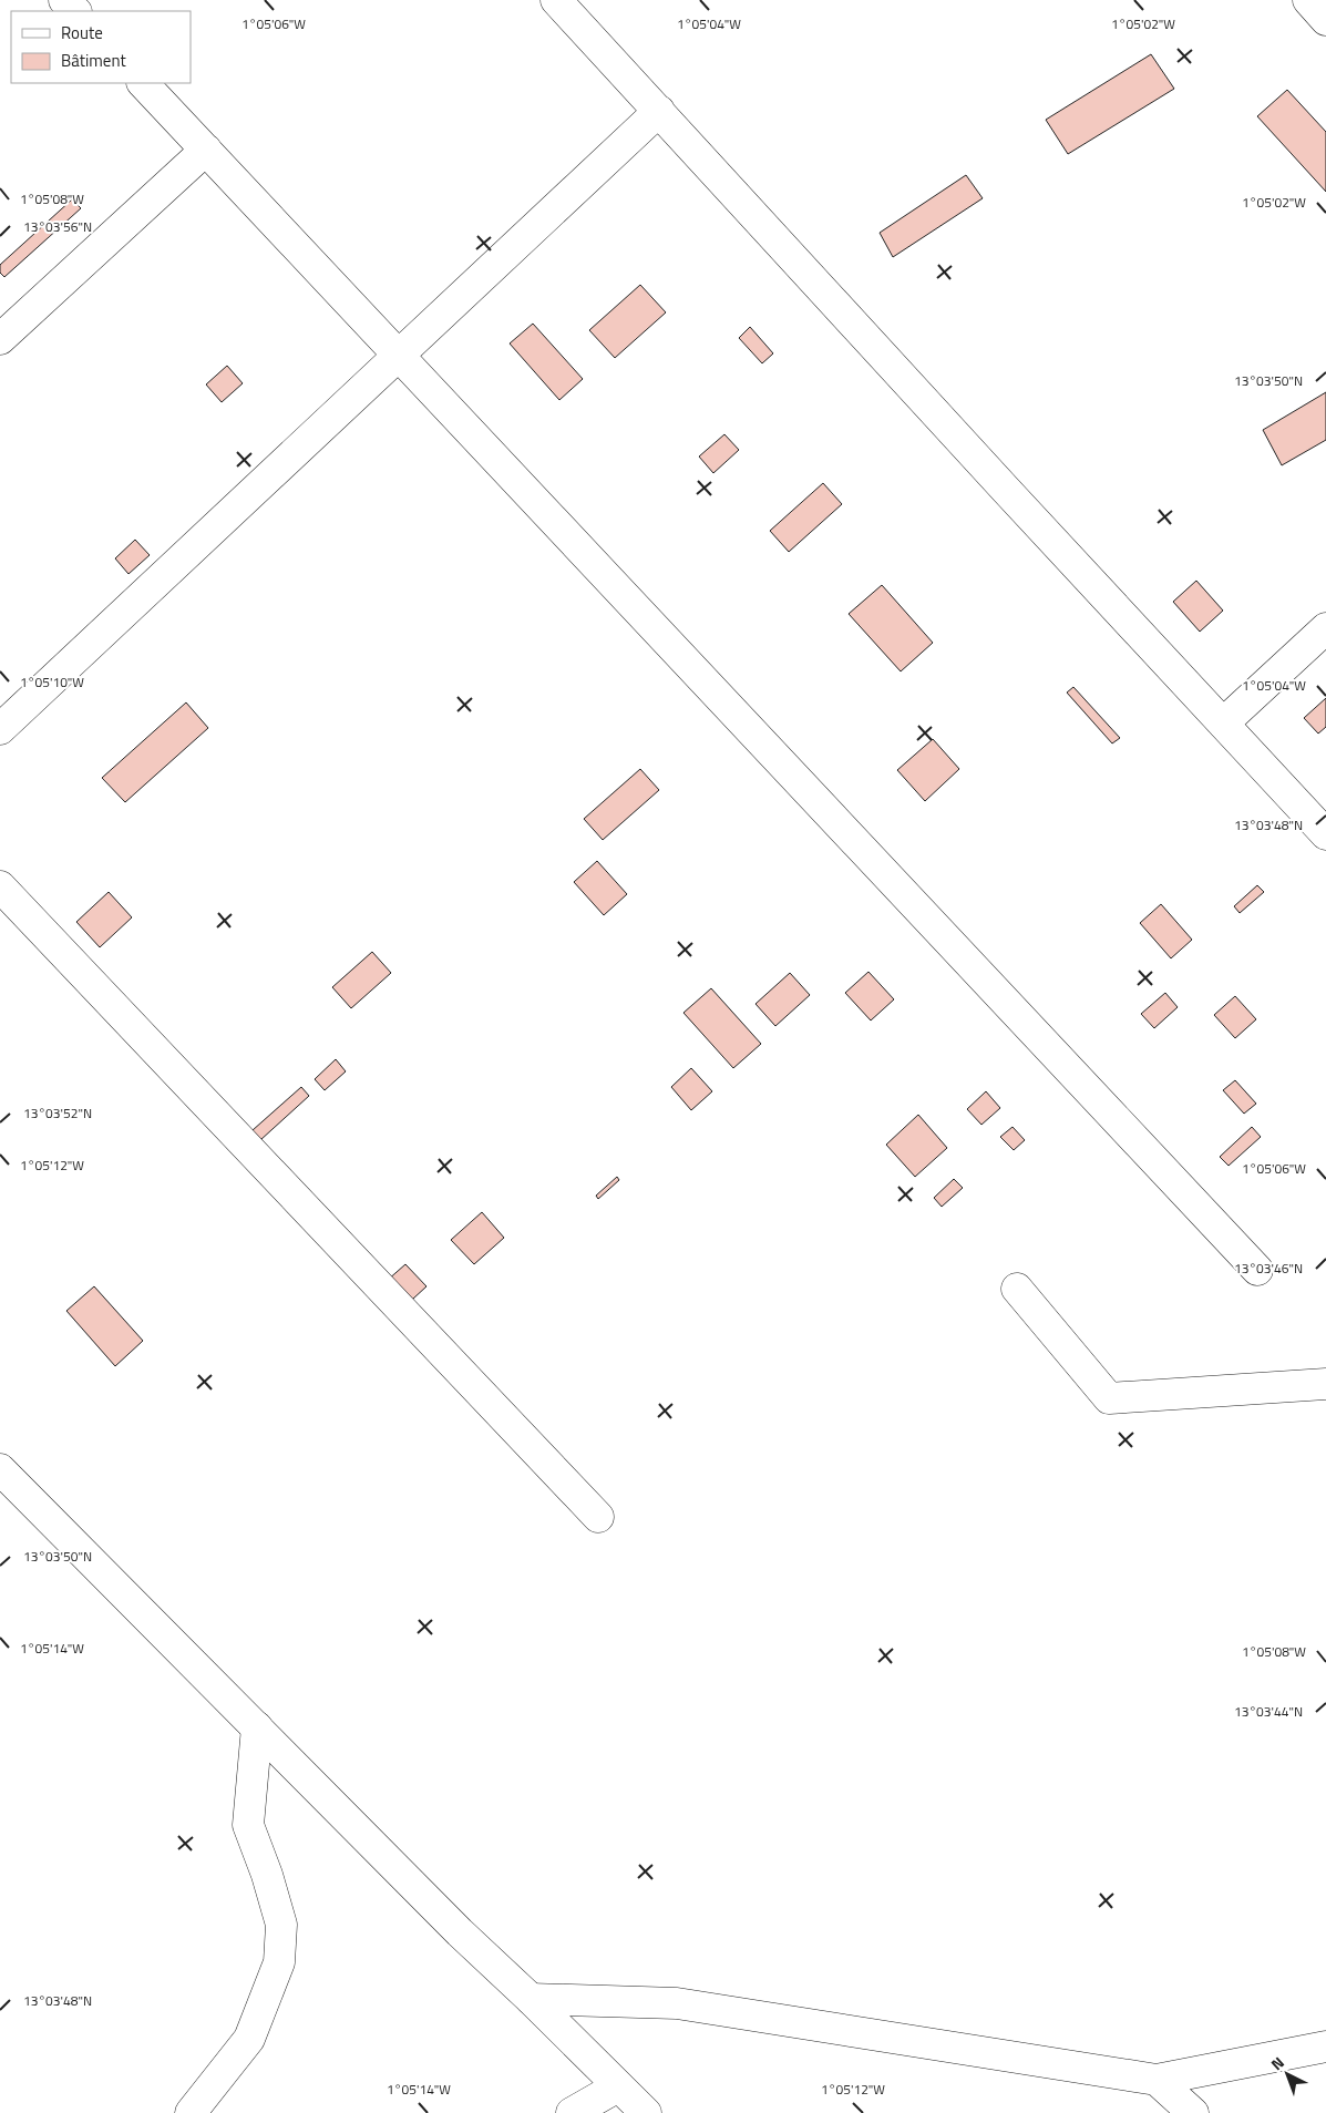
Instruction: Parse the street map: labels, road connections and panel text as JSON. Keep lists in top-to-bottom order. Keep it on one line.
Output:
{"legend":["Route","Bâtiment"],"north":"top left","coordinates":["1°05'04\"W","1°05'02\"W","1°05'06\"W","1°05'08\"W","13°03'56\"N","13°03'50\"N","1°05'10\"W","13°03'48\"N","13°03'52\"N","1°05'12\"W","13°03'46\"N","1°05'14\"W","13°03'44\"N"]}
